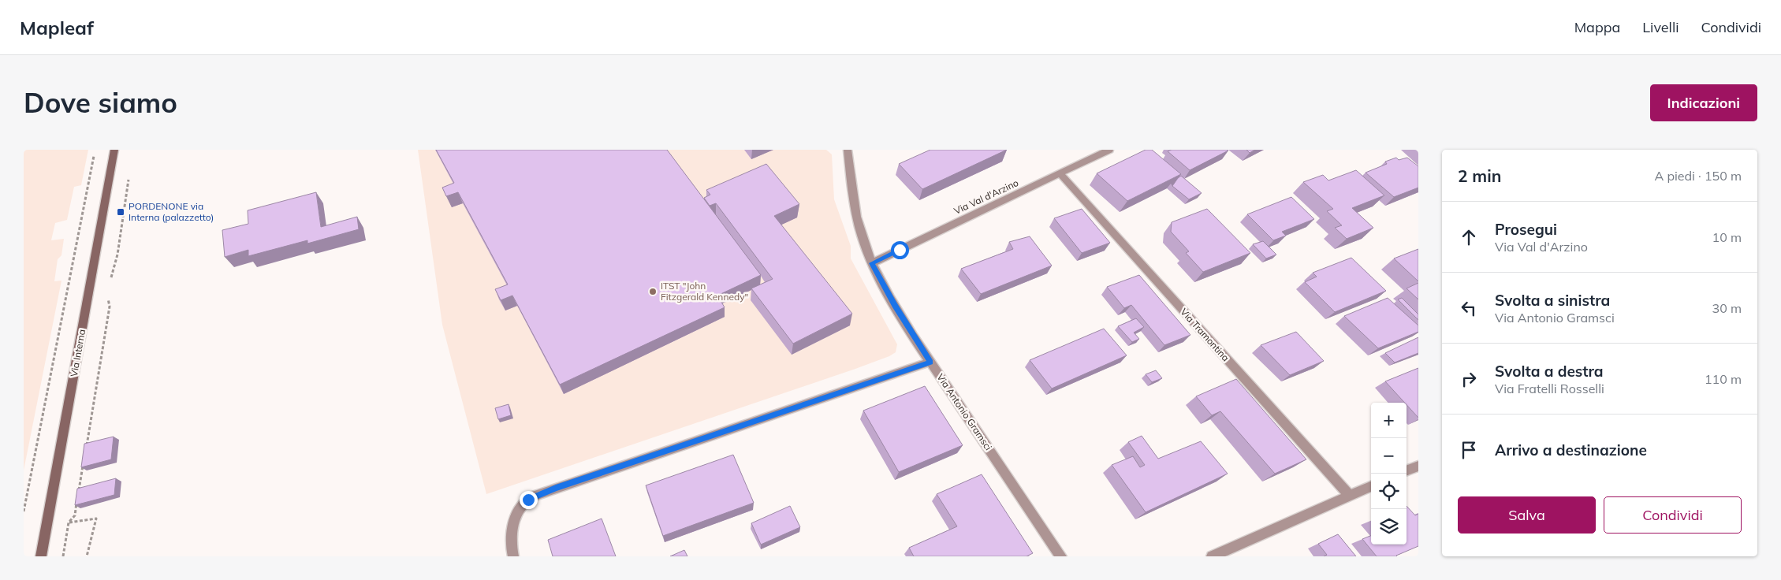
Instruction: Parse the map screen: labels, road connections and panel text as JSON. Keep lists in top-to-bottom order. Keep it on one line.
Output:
{"streets":{"street":["Via Val d'Arzino","Via Tramontina","Via Interna","Via Antonio Gramsci"]},"crossings":[["Via Val d'Arzino","Via Tramontina"],["Via Val d'Arzino","Via Antonio Gramsci"]],"places":{"transit":["PORDENONE via Interna (palazzetto)"],"other":["ITST \"John Fitzgerald Kennedy\""]},"page":{"header":"Mapleaf","nav":["Mappa","Livelli","Condividi"],"buttons":["Indicazioni",["Salva","Condividi"]],"title":"Dove siamo","heading":["2 min","A piedi · 150 m"],"list":[["Prosegui","Via Val d'Arzino","10 m"],["Svolta a sinistra","Via Antonio Gramsci","30 m"],["Svolta a destra","Via Fratelli Rosselli","110 m"],"Arrivo a destinazione"],"map_buttons":["+","−"]}}
